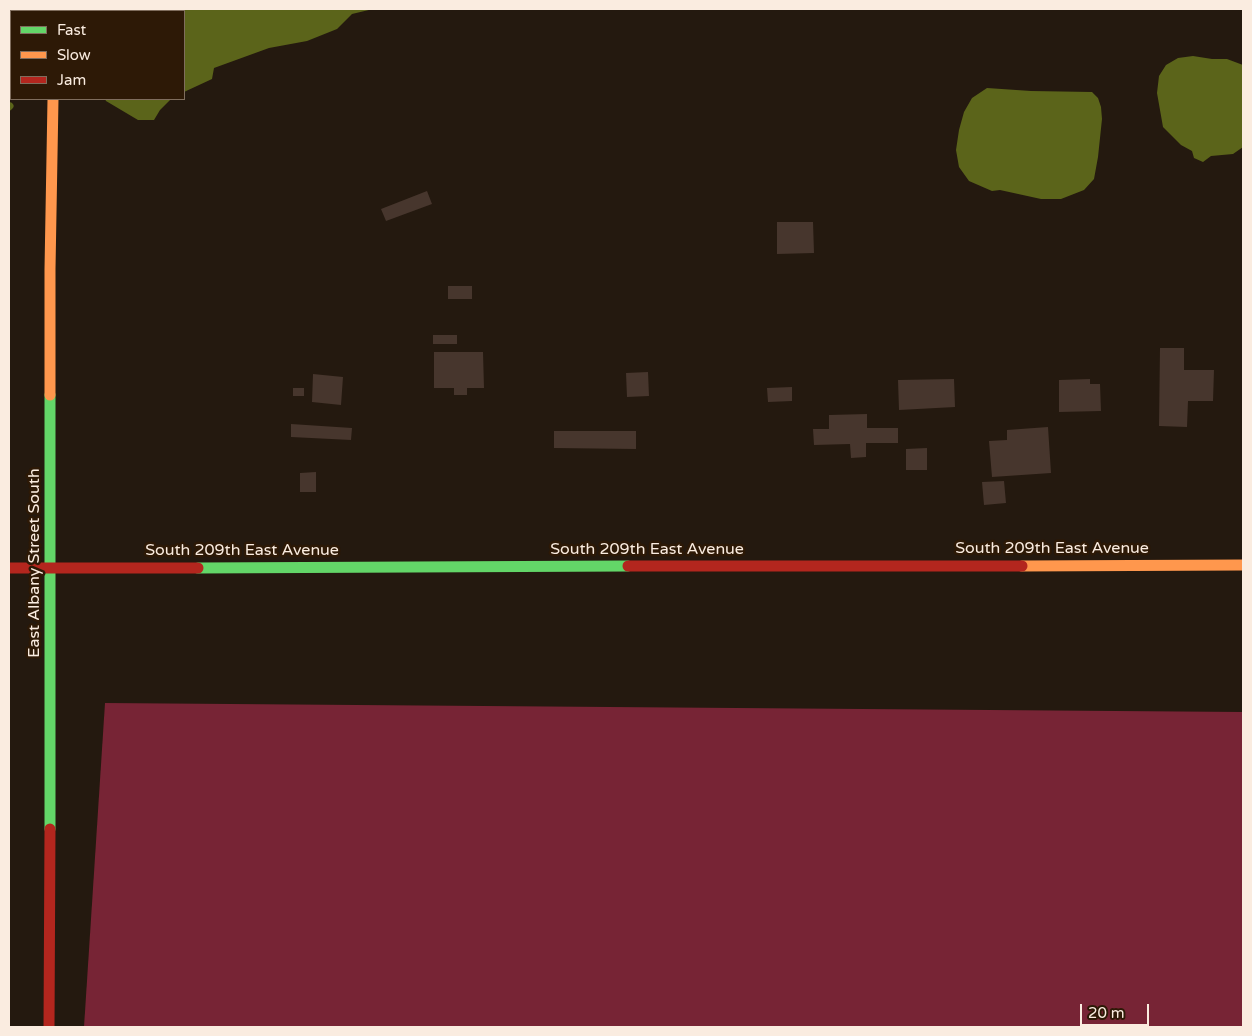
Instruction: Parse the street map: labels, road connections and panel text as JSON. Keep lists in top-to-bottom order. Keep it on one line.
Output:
{"streets":{"street":["South 209th East Avenue","East Albany Street South"]},"crossings":[["South 209th East Avenue","East Albany Street South"]],"legend":["Fast","Slow","Jam"],"scale_bar":"20 m"}
